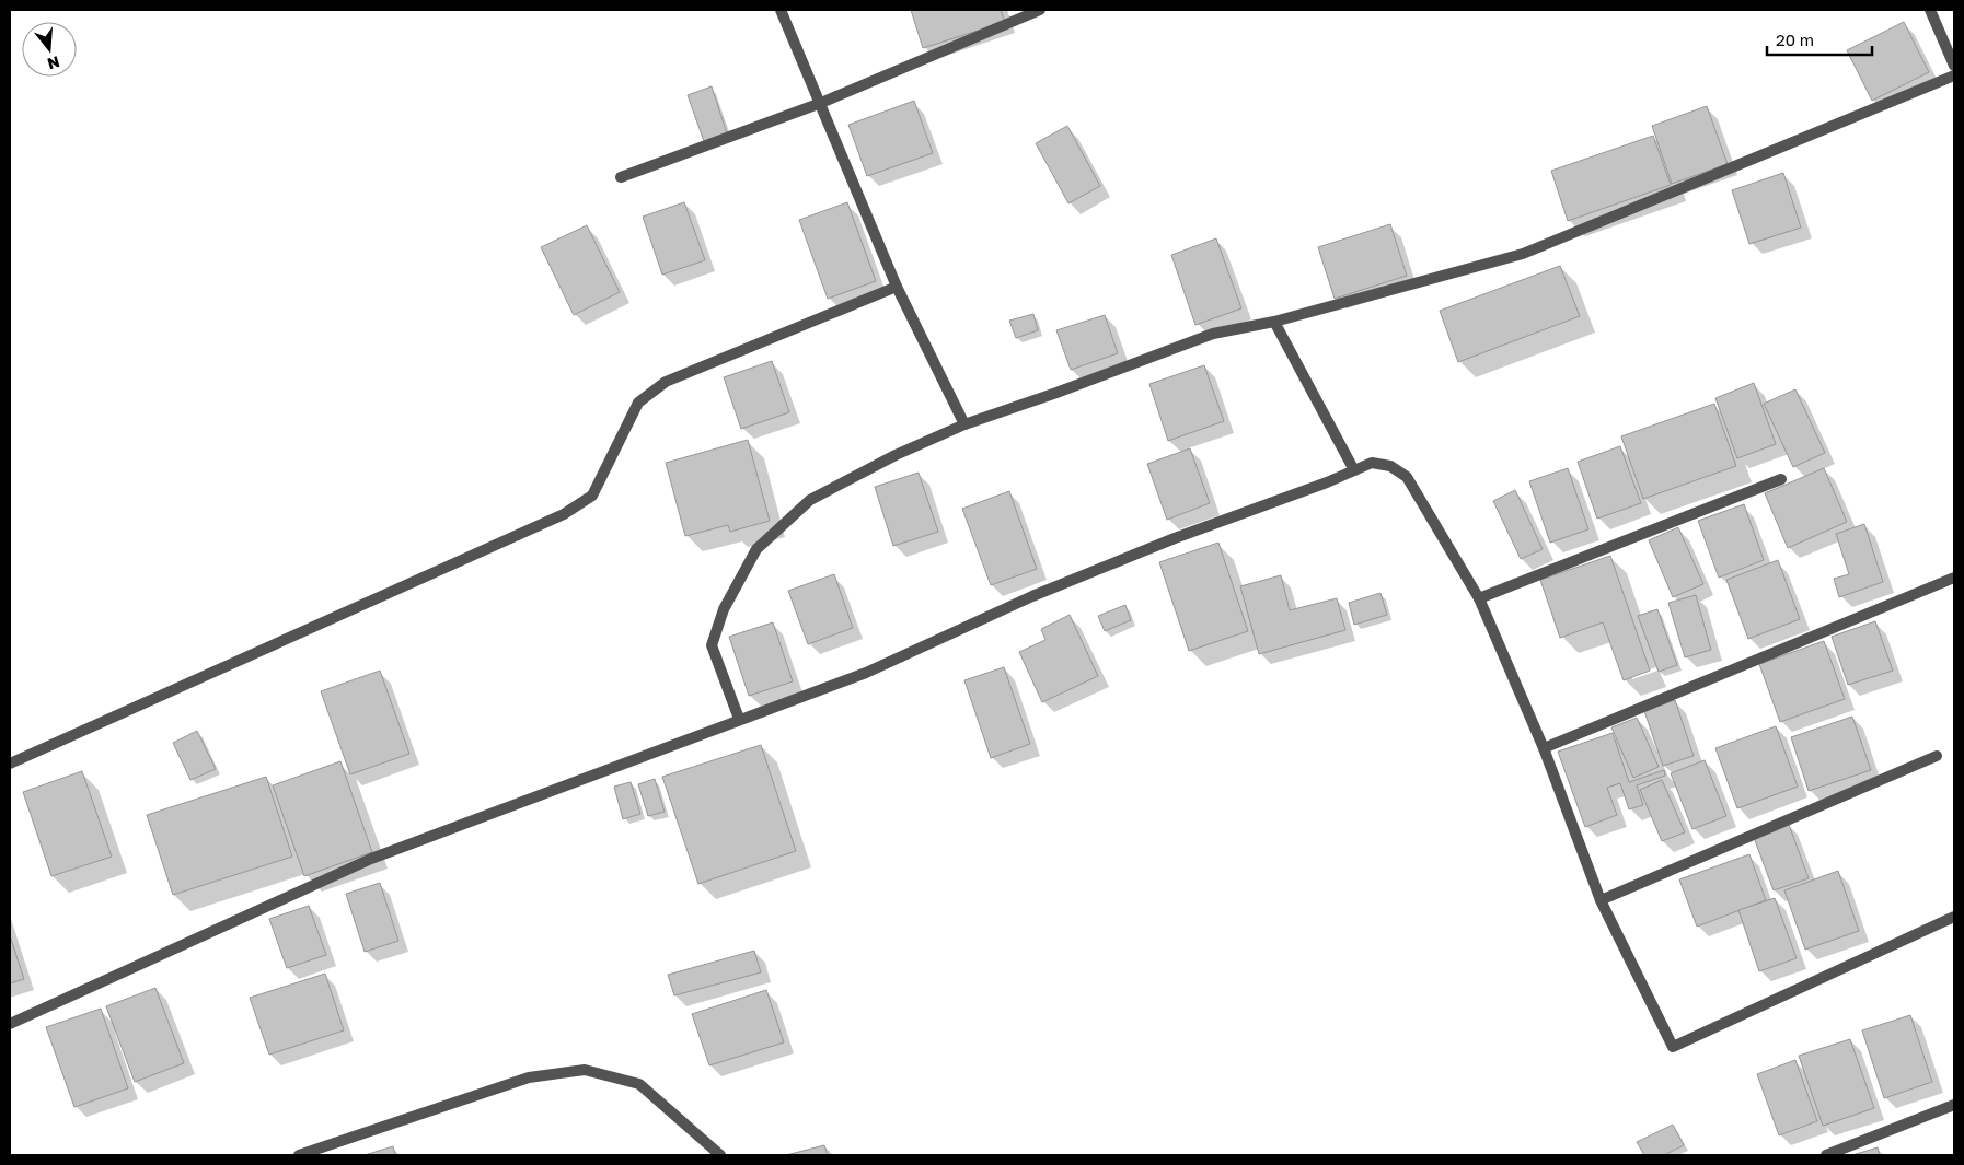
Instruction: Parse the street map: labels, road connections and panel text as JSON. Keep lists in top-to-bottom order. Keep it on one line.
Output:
{"scale_bar":"20 m","north":"bottom"}
